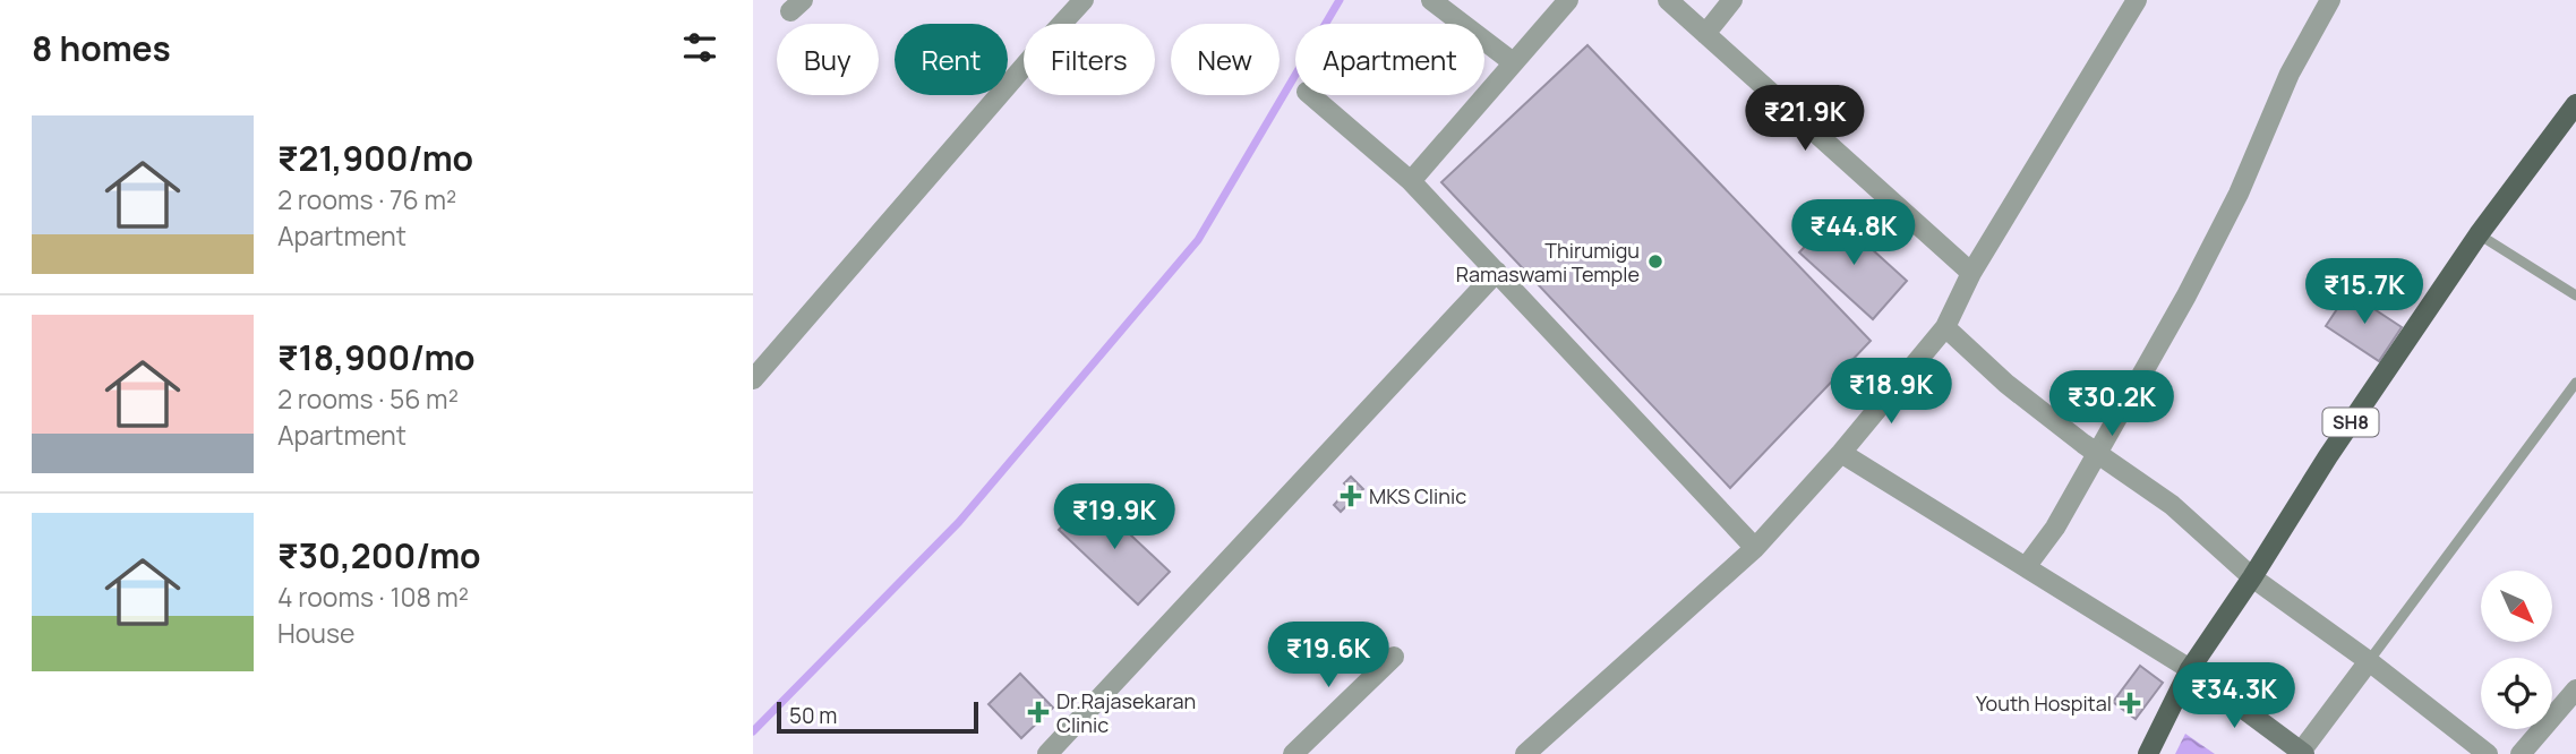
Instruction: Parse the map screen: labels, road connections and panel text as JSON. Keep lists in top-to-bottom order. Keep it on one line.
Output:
{"streets":{"main road":["SH8"]},"places":{"other":["Thirumigu Ramaswami Temple"],"health":["MKS Clinic","Youth Hospital","Dr.Rajasekaran Clinic"]},"scale_bar":"50 m","north":"bottom right","page":{"heading":"8 homes","chip":["Buy","Rent","Filters","New","Apartment"],"price":["₹21.9K","₹44.8K","₹15.7K","₹18.9K","₹30.2K","₹19.9K","₹19.6K","₹34.3K"],"list":[{"name":"₹21,900/mo","note":"2 rooms · 76 m² · Apartment"},{"name":"₹18,900/mo","note":"2 rooms · 56 m² · Apartment"},{"name":"₹30,200/mo","note":"4 rooms · 108 m² · House"}],"scale":"50 m"}}
